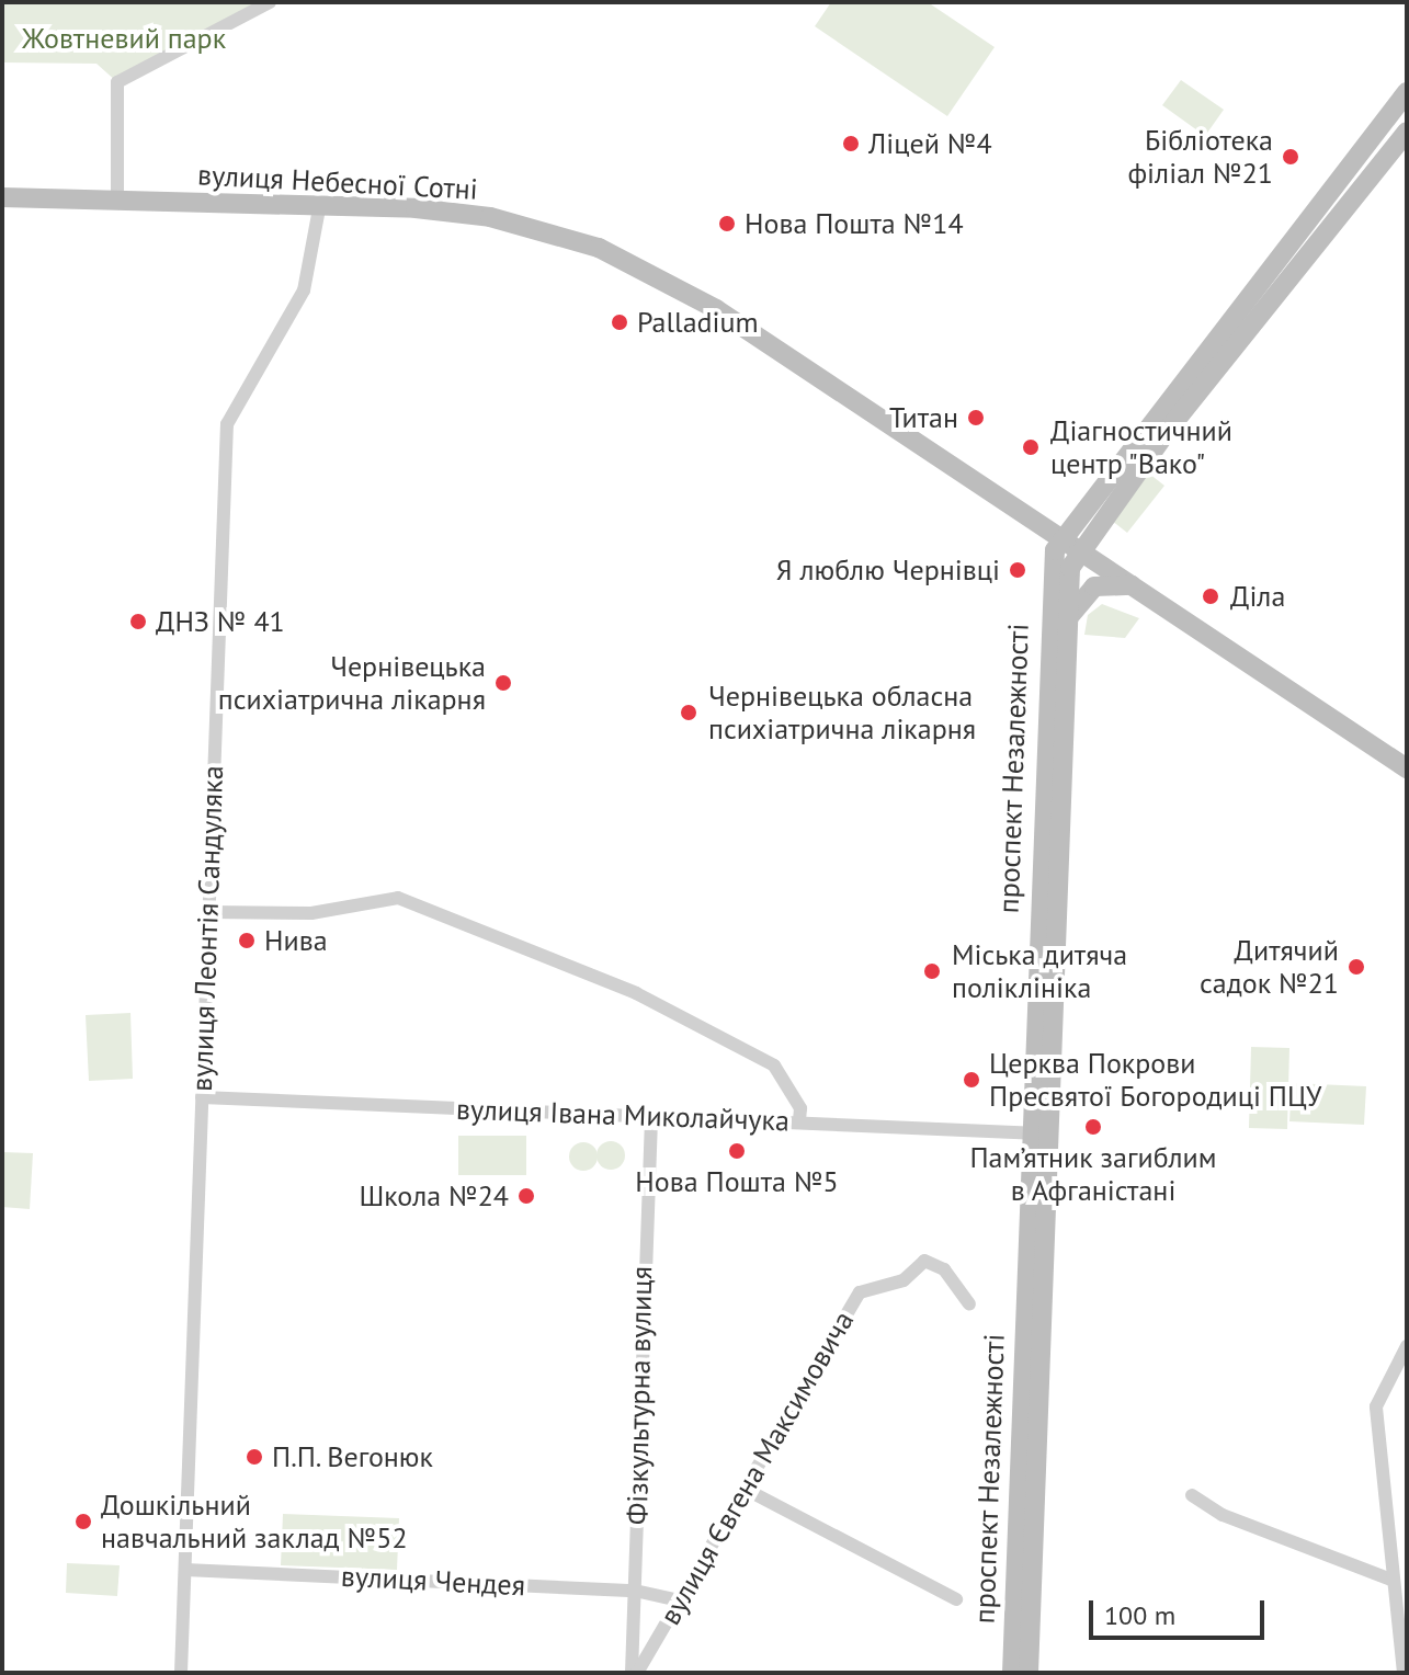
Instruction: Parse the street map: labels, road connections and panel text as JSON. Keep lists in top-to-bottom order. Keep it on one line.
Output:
{"streets":{"main road":["вулиця Небесної Сотні","проспект Незалежності"],"street":["вулиця Леонтія Сандуляка","вулиця Івана Миколайчука","Фізкультурна вулиця","вулиця Євгена Максимовича","вулиця Чендея"]},"crossings":[["вулиця Небесної Сотні","проспект Незалежності"],["вулиця Небесної Сотні","вулиця Леонтія Сандуляка"],["проспект Незалежності","вулиця Івана Миколайчука"],["вулиця Леонтія Сандуляка","вулиця Івана Миколайчука"],["вулиця Леонтія Сандуляка","вулиця Чендея"],["вулиця Івана Миколайчука","Фізкультурна вулиця"],["Фізкультурна вулиця","вулиця Євгена Максимовича"],["Фізкультурна вулиця","вулиця Чендея"],["вулиця Євгена Максимовича","вулиця Чендея"]],"parks":["Жовтневий парк"],"places":["Ліцей №4","Бібліотека філіал №21","Нова Пошта №14","Palladium","Титан","Діагностичний центр \"Вако\"","Я люблю Чернівці","Діла","ДНЗ № 41","Чернівецька психіатрична лікарня","Чернівецька обласна психіатрична лікарня","Нива","Дитячий садок №21","Міська дитяча поліклініка","Церква Покрови Пресвятої Богородиці ПЦУ","Пам’ятник загиблим в Афганістані","Нова Пошта №5","Школа №24","П.П. Вегонюк","Дошкільний навчальний заклад №52"],"scale_bar":"100 m"}
